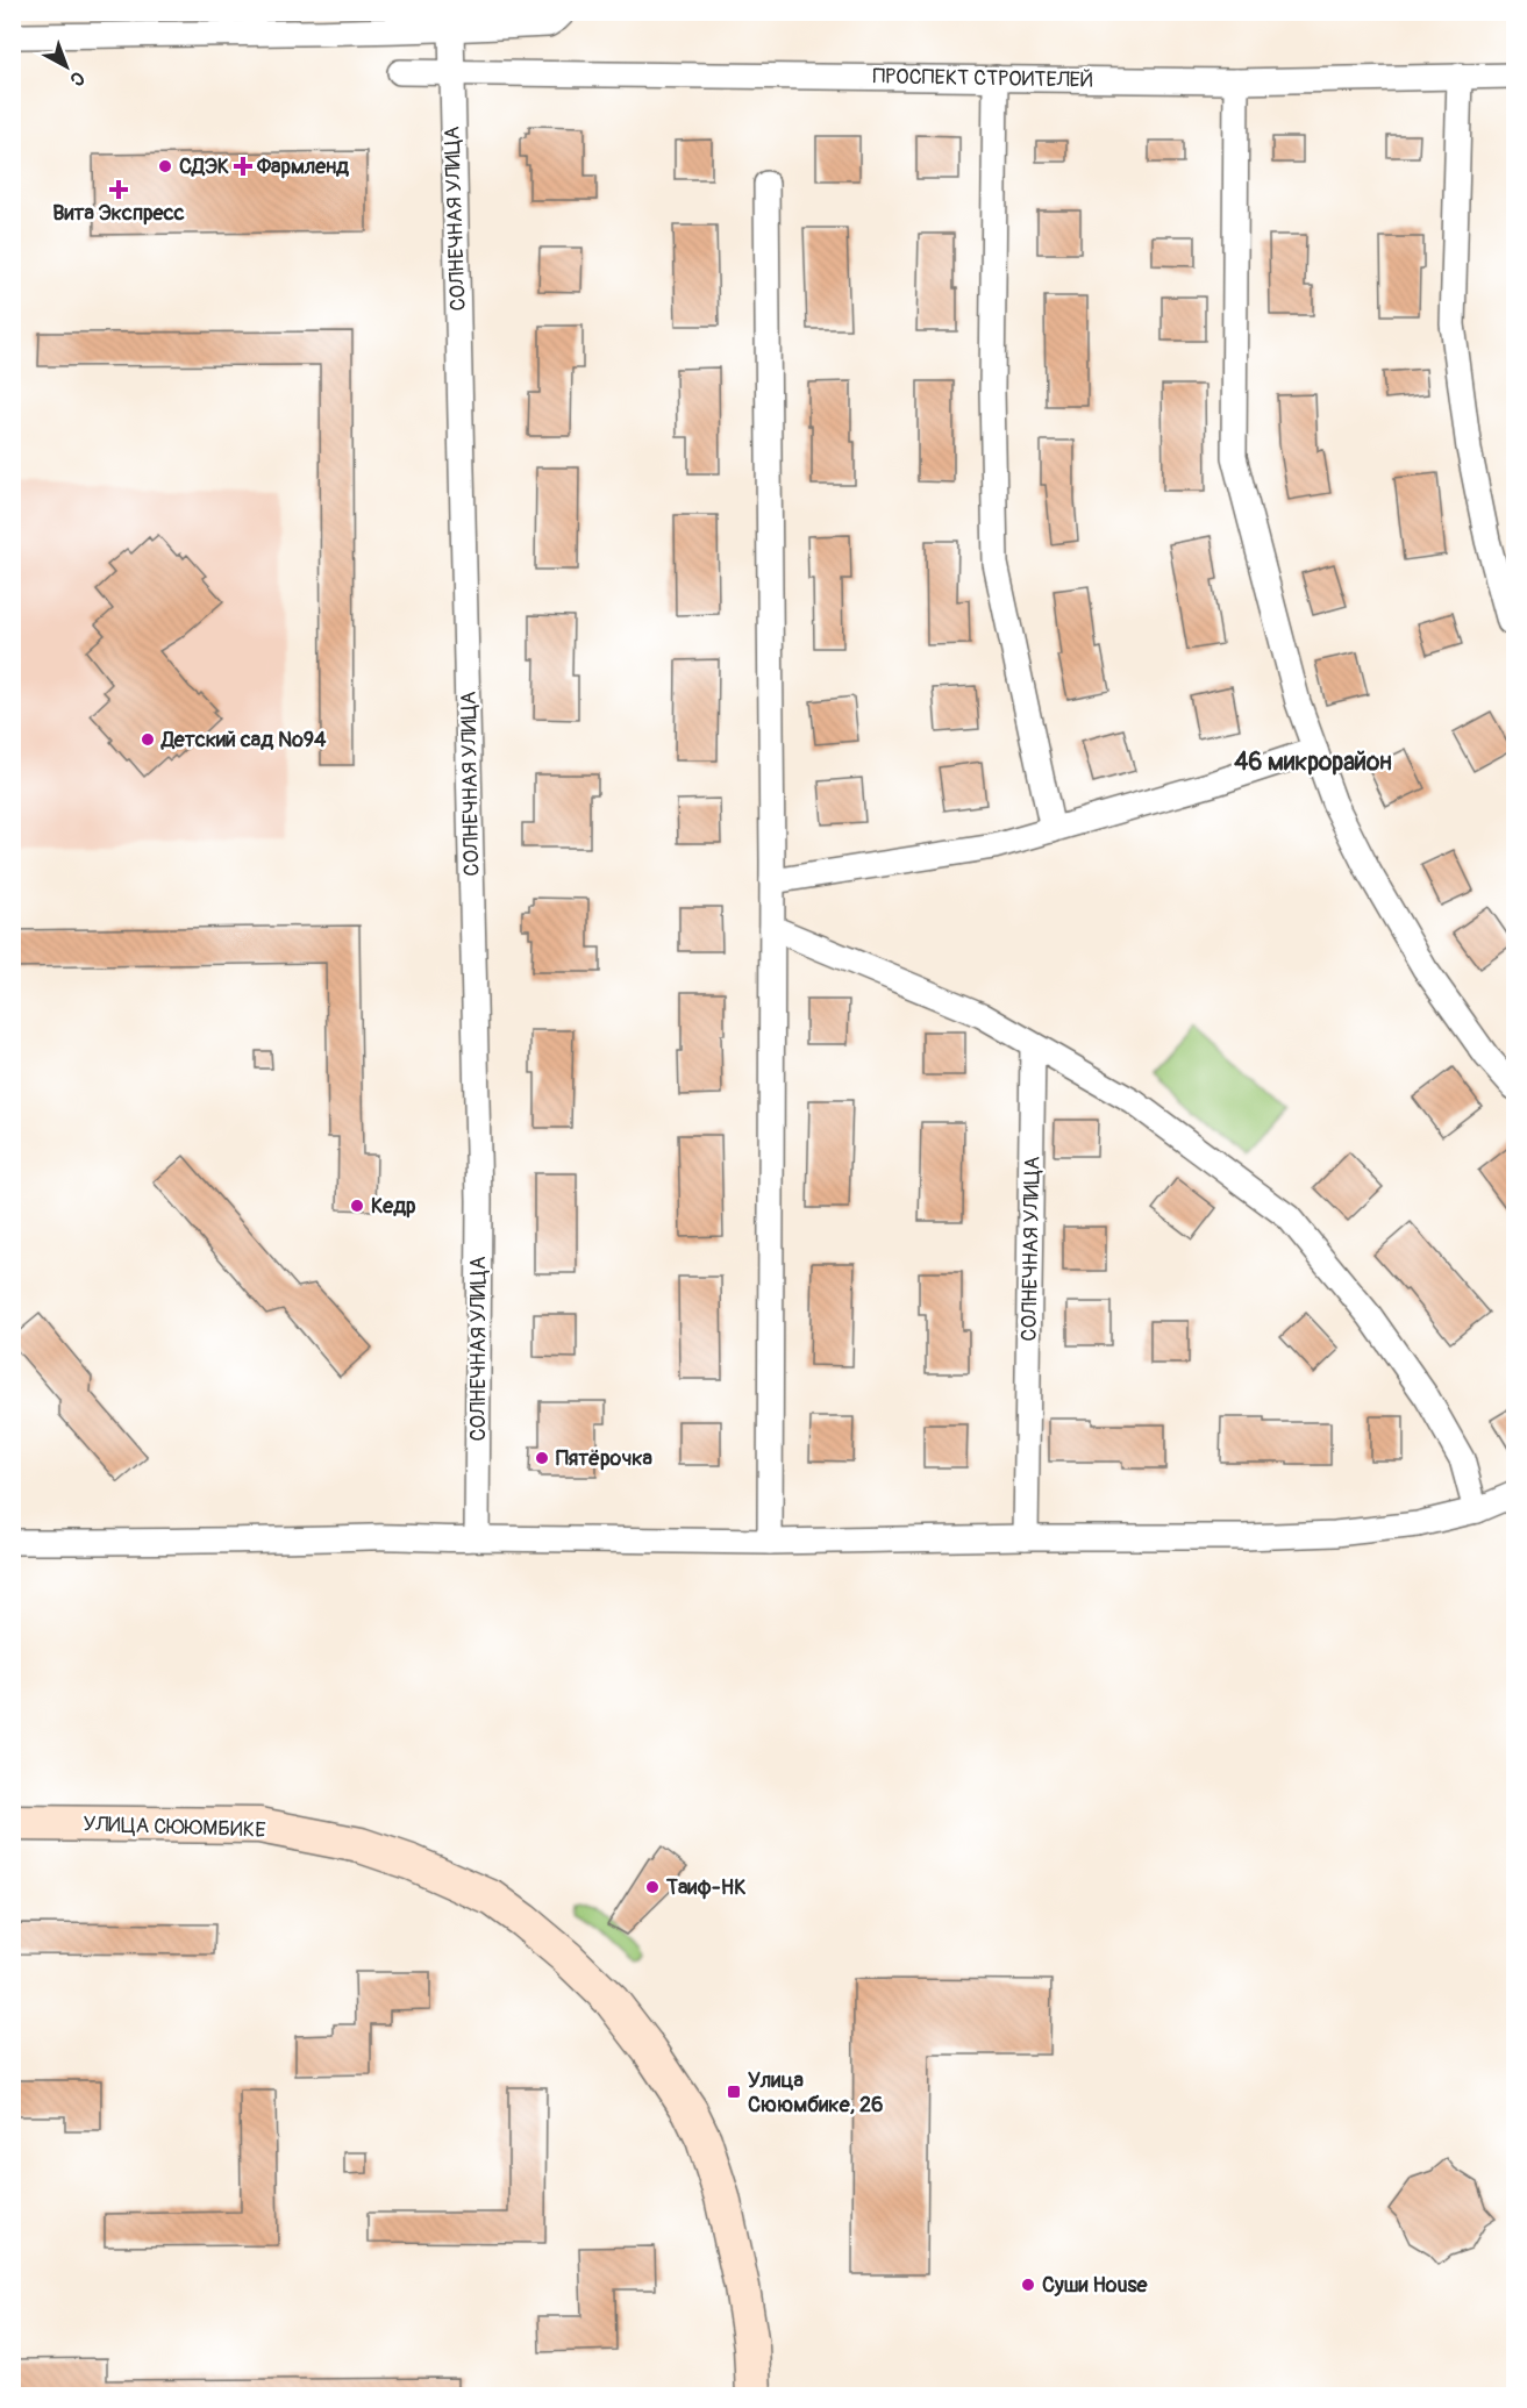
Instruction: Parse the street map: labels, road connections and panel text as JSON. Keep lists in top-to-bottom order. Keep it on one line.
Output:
{"streets":{"street":["ПРОСПЕКТ СТРОИТЕЛЕЙ","СОЛНЕЧНАЯ УЛИЦА","УЛИЦА СЮЮМБИКЕ"]},"crossings":[["ПРОСПЕКТ СТРОИТЕЛЕЙ","СОЛНЕЧНАЯ УЛИЦА"]],"districts":["46 микрорайон"],"places":{"other":["СДЭК","Детский сад №94","Кедр","Пятёрочка","Таиф-НК","Суши House"],"health":["Фармленд","Вита Экспресс"],"transit":["Улица Сююмбике, 26"]},"north":"bottom right"}
